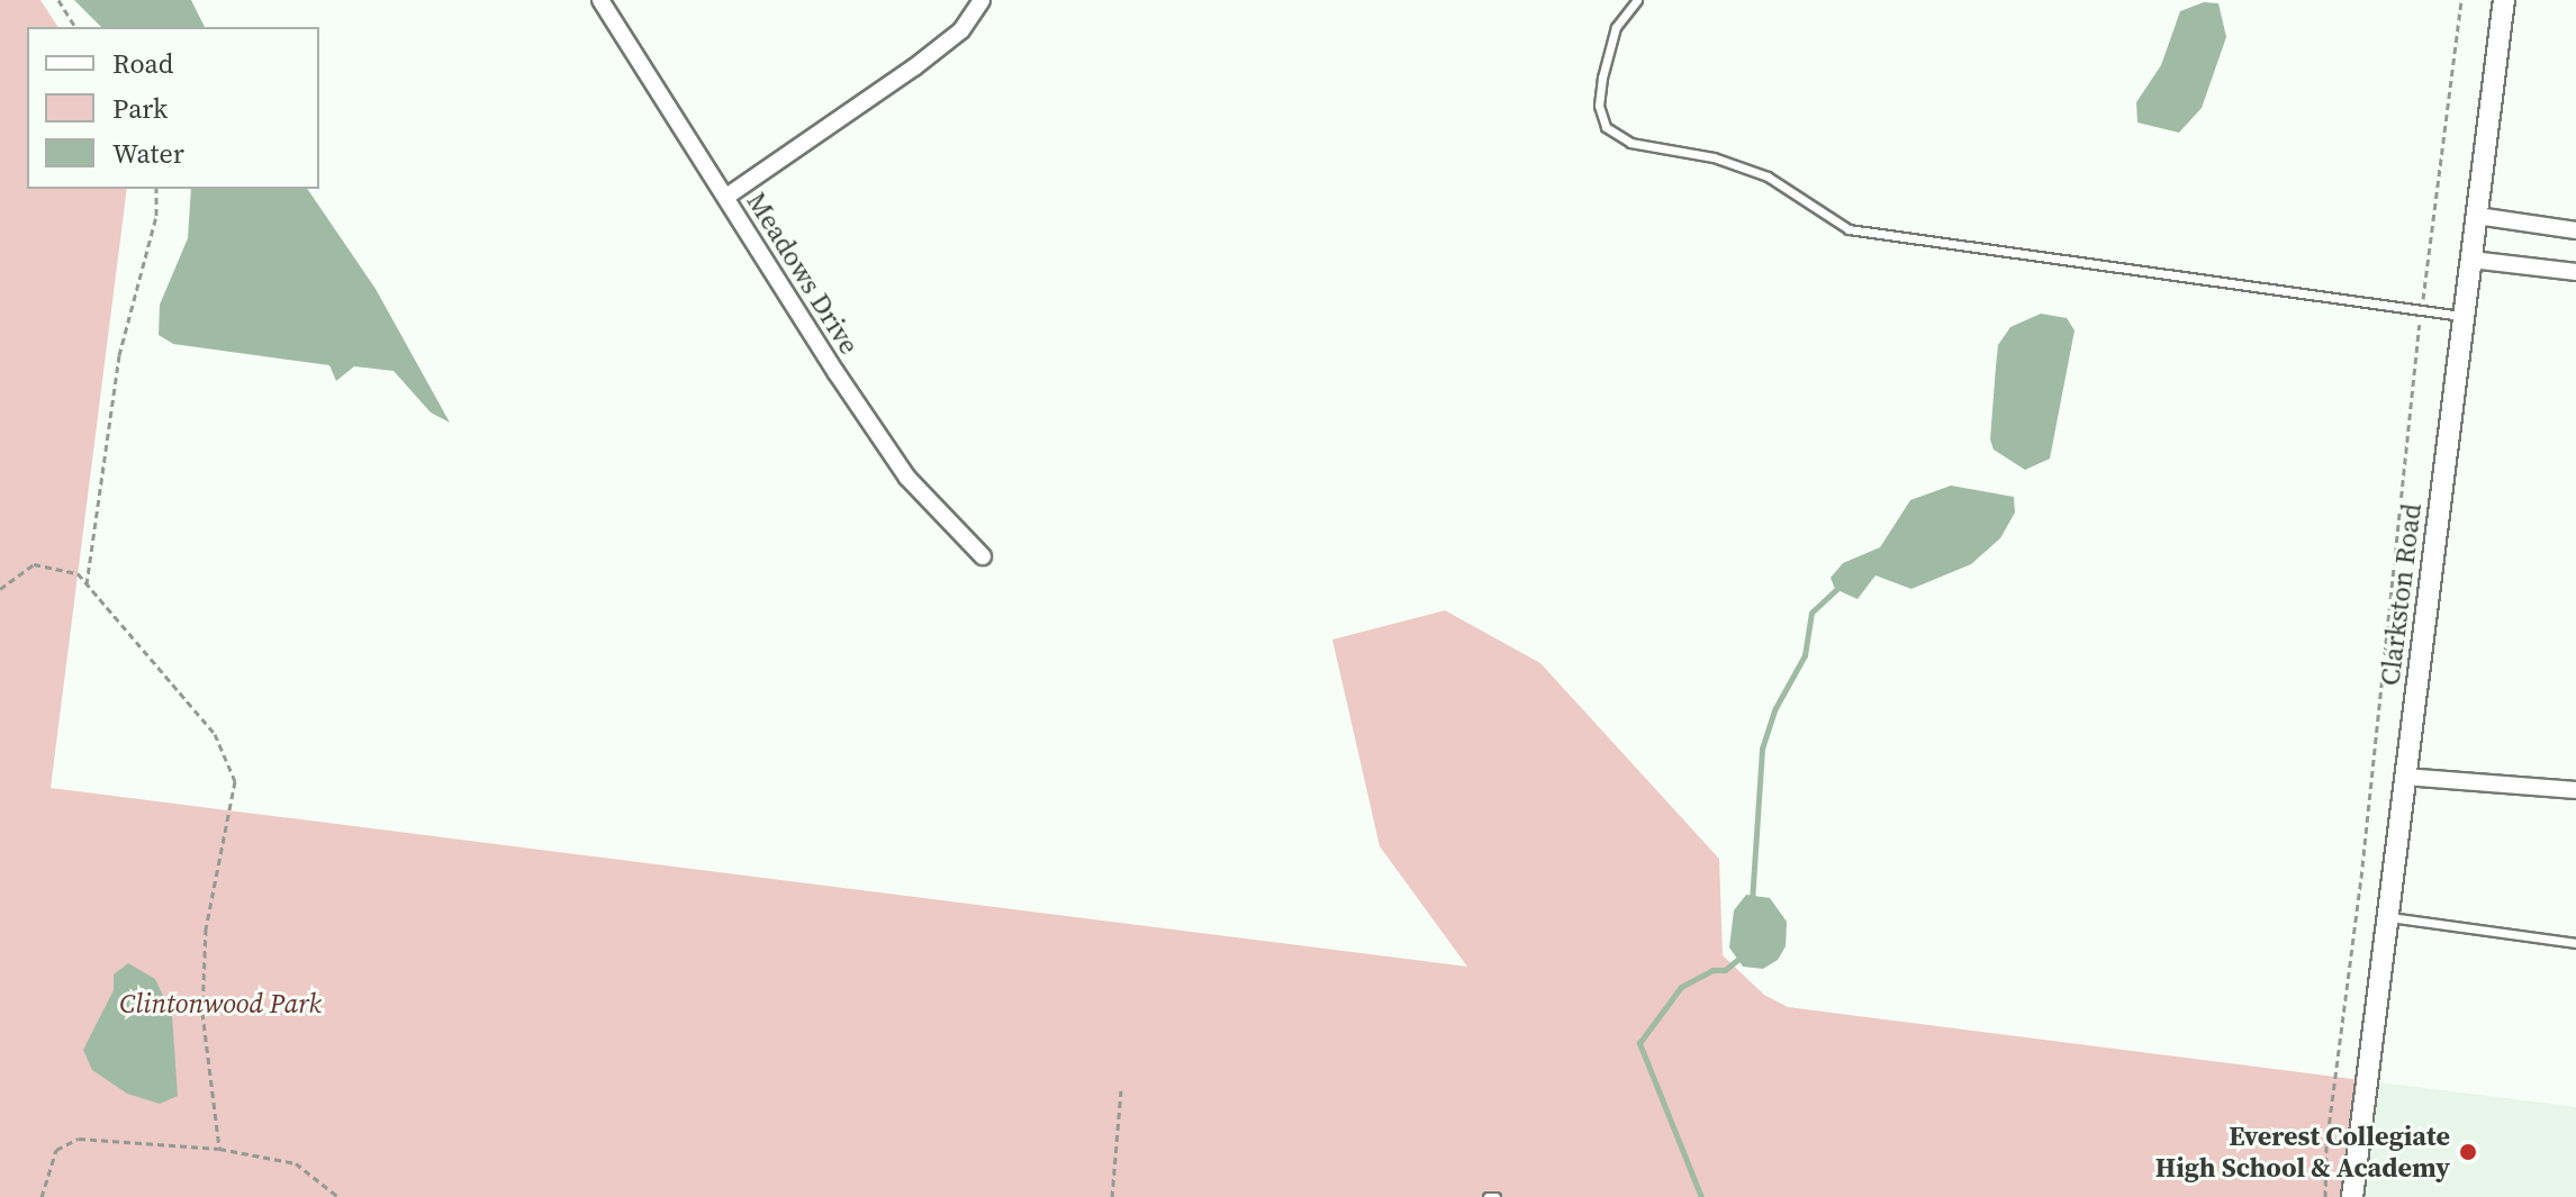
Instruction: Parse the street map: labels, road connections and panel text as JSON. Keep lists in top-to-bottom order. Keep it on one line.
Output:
{"streets":{"street":["Meadows Drive","Clarkston Road"]},"parks":["Clintonwood Park"],"places":["Everest Collegiate High School & Academy"],"legend":["Road","Park","Water"]}
